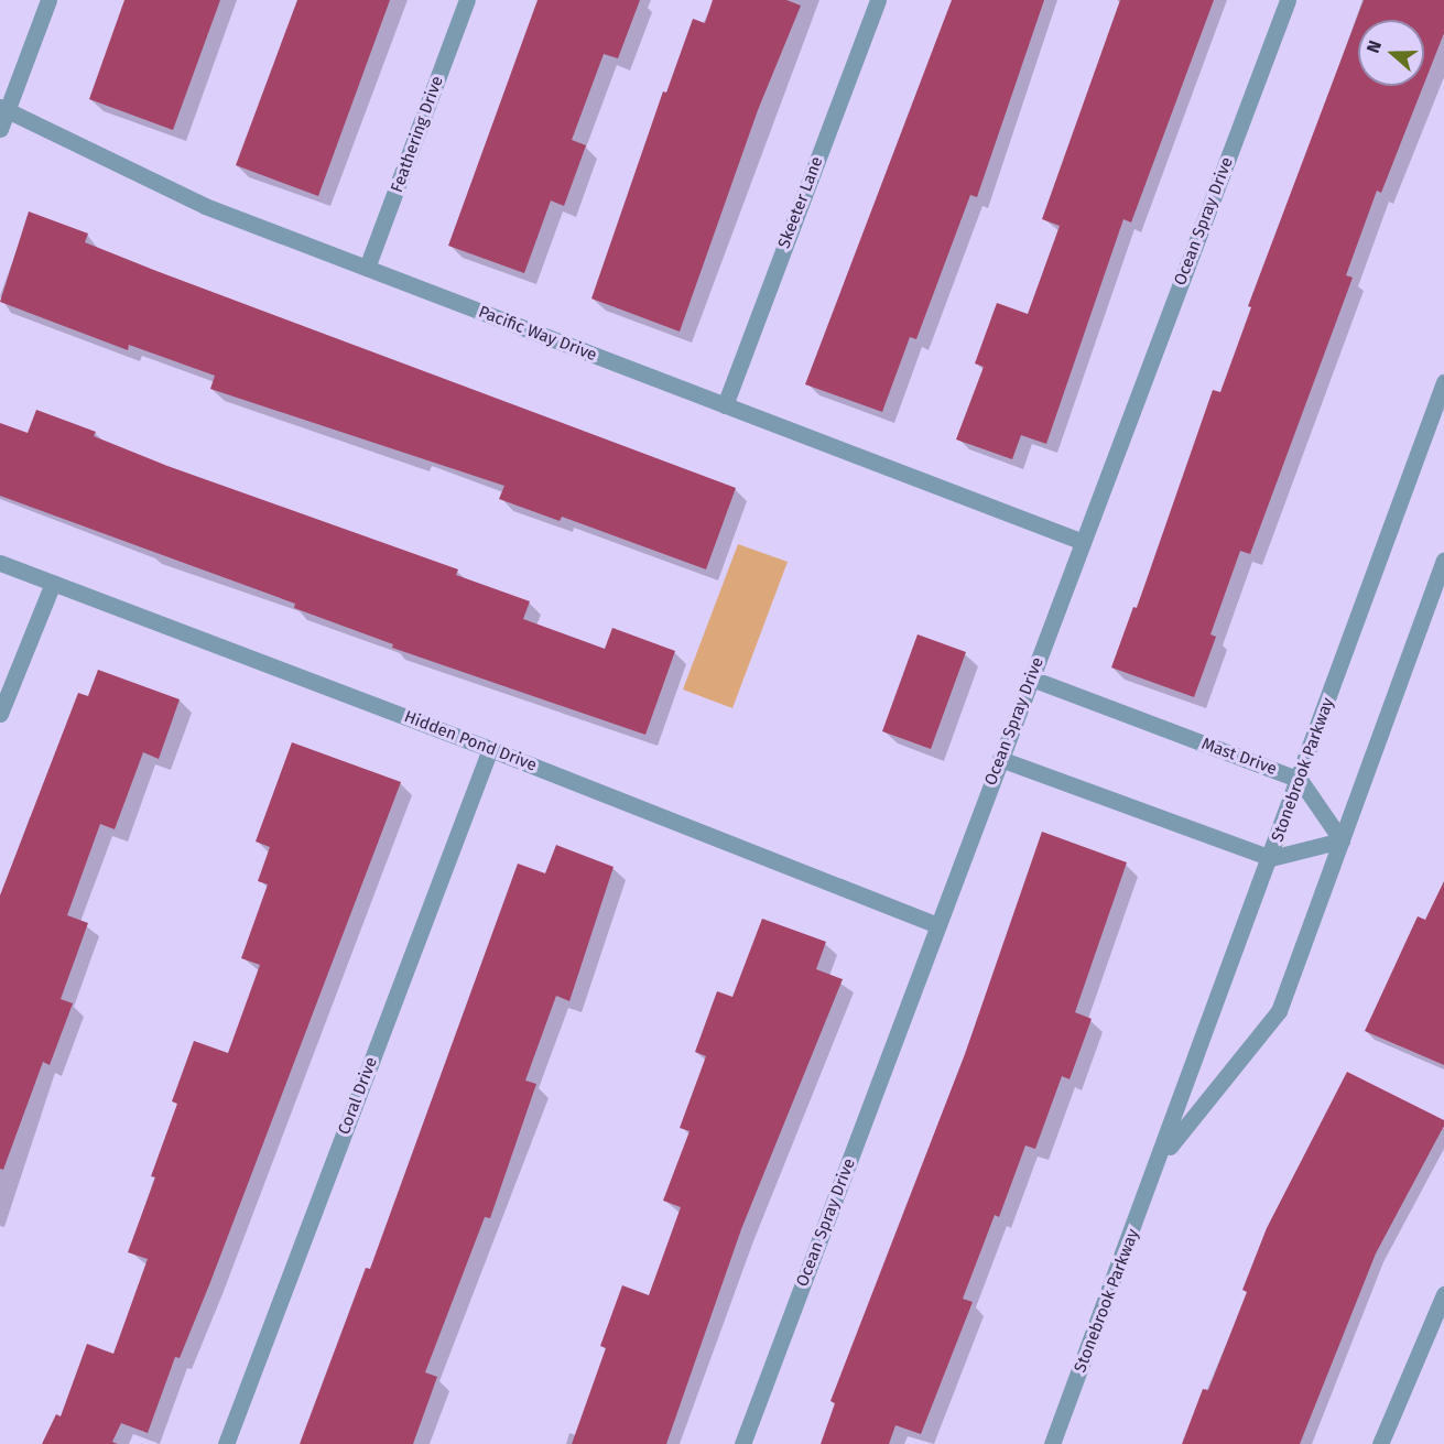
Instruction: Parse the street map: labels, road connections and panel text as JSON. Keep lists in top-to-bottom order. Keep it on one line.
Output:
{"streets":{"street":["Feathering Drive","Skeeter Lane","Ocean Spray Drive","Pacific Way Drive","Hidden Pond Drive","Mast Drive","Stonebrook Parkway","Coral Drive"]},"crossings":[["Feathering Drive","Pacific Way Drive"],["Skeeter Lane","Pacific Way Drive"],["Ocean Spray Drive","Pacific Way Drive"],["Ocean Spray Drive","Hidden Pond Drive"],["Ocean Spray Drive","Mast Drive"],["Hidden Pond Drive","Coral Drive"],["Mast Drive","Stonebrook Parkway"]],"north":"left"}
